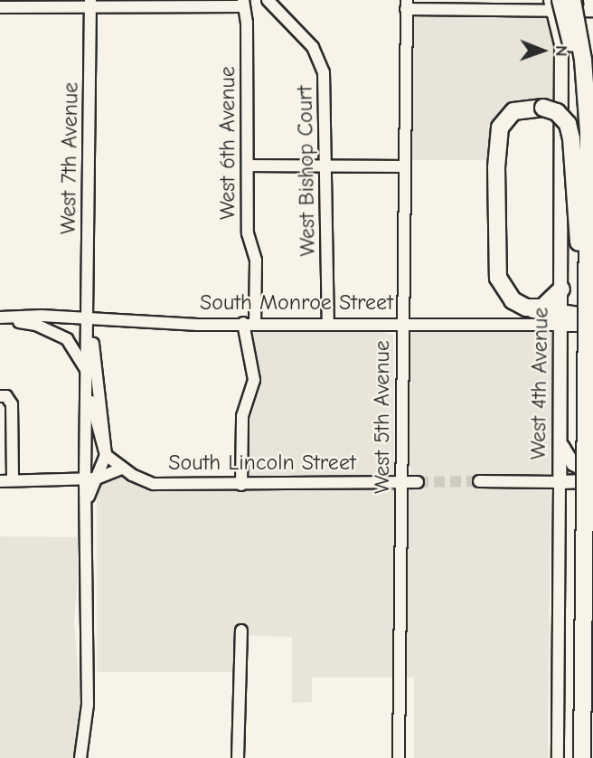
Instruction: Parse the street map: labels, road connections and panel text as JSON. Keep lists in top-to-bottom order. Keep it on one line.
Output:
{"streets":{"main road":["South Monroe Street","West 4th Avenue"],"street":["West 6th Avenue","West 7th Avenue","West Bishop Court","West 5th Avenue","South Lincoln Street"]},"crossings":[["West 6th Avenue","South Monroe Street"],["West 6th Avenue","South Lincoln Street"],["West 7th Avenue","South Monroe Street"],["West 7th Avenue","South Lincoln Street"],["West Bishop Court","South Monroe Street"],["South Monroe Street","West 4th Avenue"],["South Monroe Street","West 5th Avenue"],["West 5th Avenue","South Lincoln Street"]],"north":"right"}
